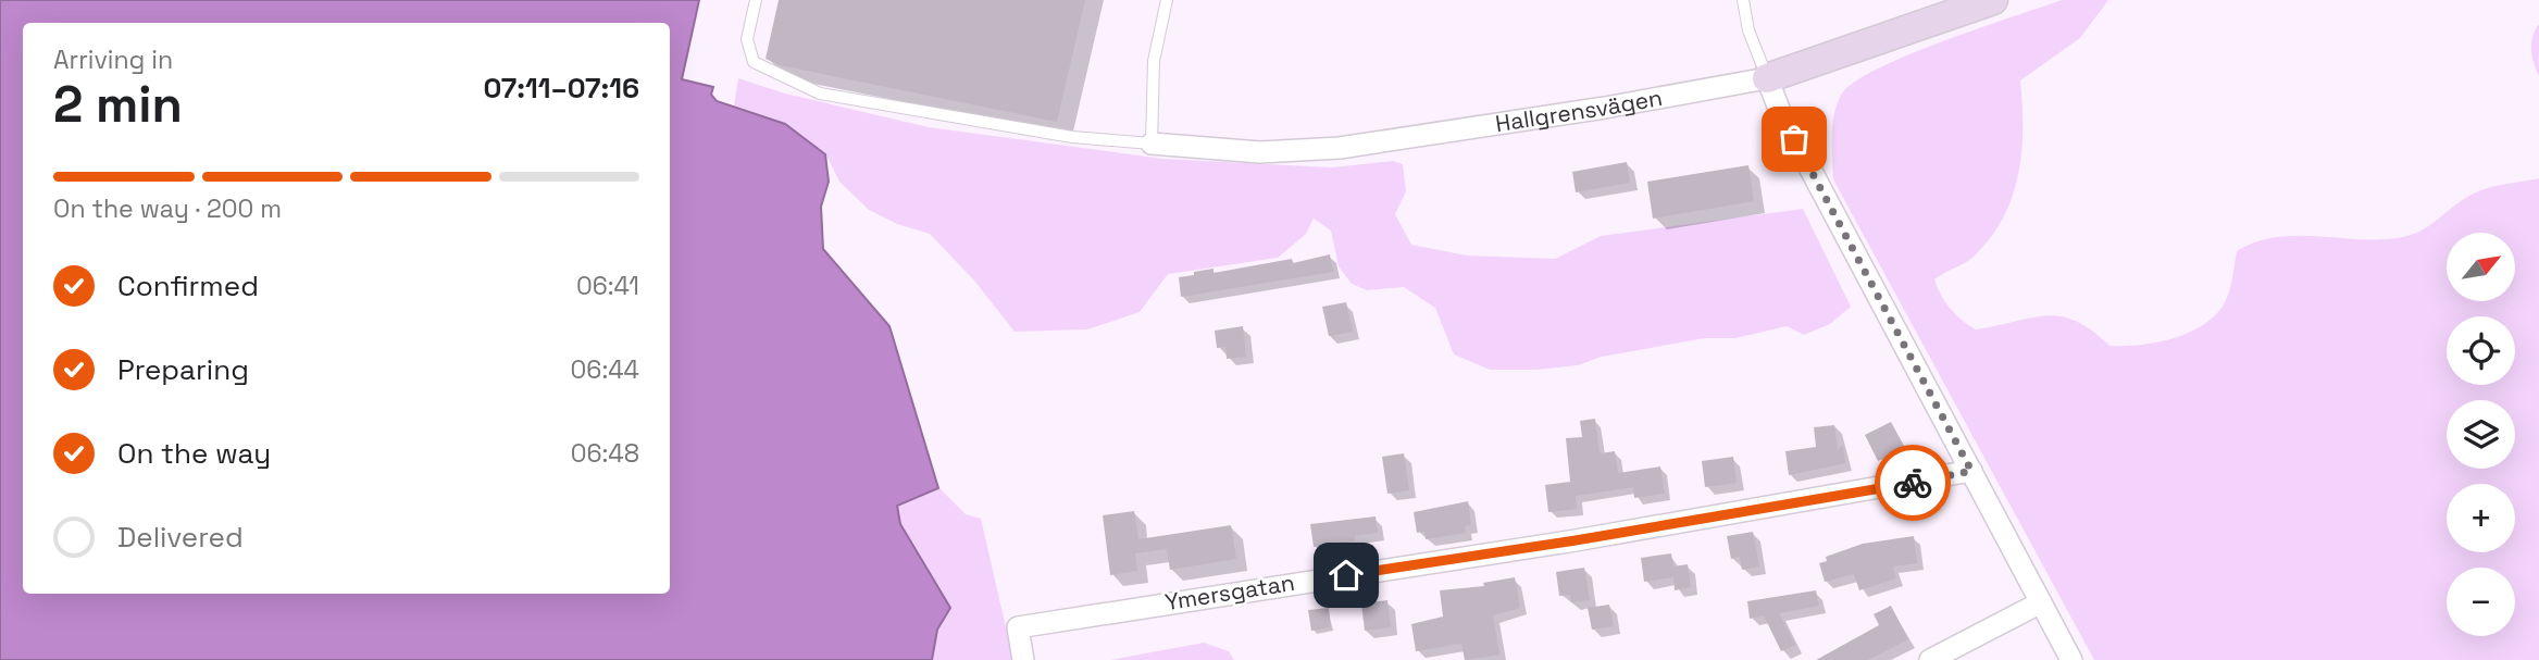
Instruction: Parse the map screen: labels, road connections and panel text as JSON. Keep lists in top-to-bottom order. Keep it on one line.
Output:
{"streets":{"street":["Hallgrensvägen","Ymersgatan"]},"north":"top right","page":{"heading":["2 min","Arriving in","07:11–07:16"],"bar":"On the way · 200 m","map_buttons":["+","−"],"list":[["Confirmed","06:41"],["Preparing","06:44"],["On the way","06:48"],"Delivered"]}}
